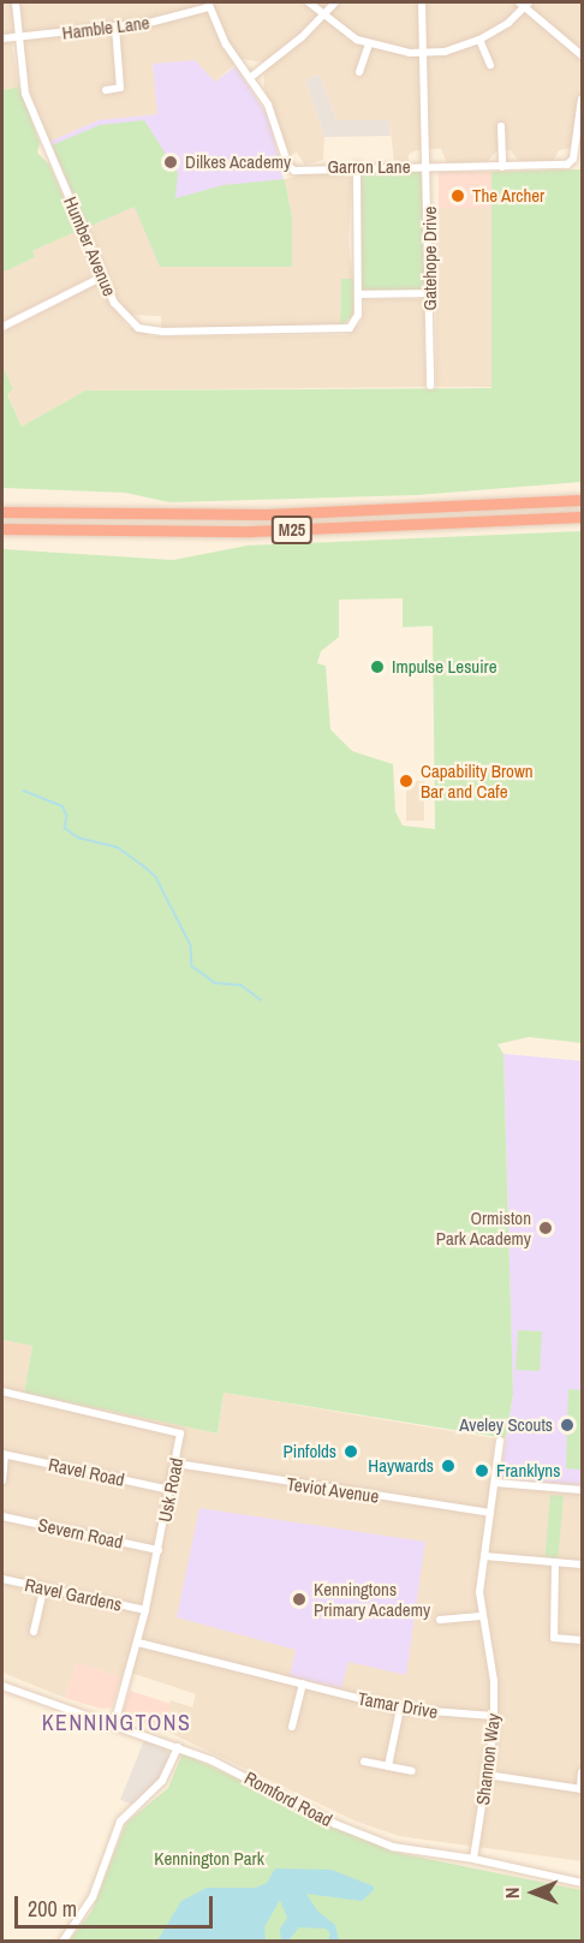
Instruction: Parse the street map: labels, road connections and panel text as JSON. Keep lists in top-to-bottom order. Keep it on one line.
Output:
{"streets":{"highway":["M25"],"street":["Hamble Lane","Garron Lane","Humber Avenue","Gatehope Drive","Ravel Road","Usk Road","Teviot Avenue","Severn Road","Ravel Gardens","Tamar Drive","Shannon Way","Romford Road"]},"crossings":[["Hamble Lane","Garron Lane"],["Hamble Lane","Humber Avenue"],["Garron Lane","Humber Avenue"],["Garron Lane","Gatehope Drive"],["Ravel Road","Usk Road"],["Usk Road","Teviot Avenue"],["Usk Road","Severn Road"],["Usk Road","Ravel Gardens"],["Usk Road","Tamar Drive"],["Usk Road","Romford Road"],["Teviot Avenue","Shannon Way"],["Tamar Drive","Shannon Way"],["Shannon Way","Romford Road"]],"districts":["KENNINGTONS"],"parks":["Kennington Park"],"places":["Dilkes Academy","The Archer","Impulse Lesuire","Capability Brown Bar and Cafe","Ormiston Park Academy","Aveley Scouts","Pinfolds","Haywards","Franklyns","Kenningtons Primary Academy"],"scale_bar":"200 m","north":"left"}
